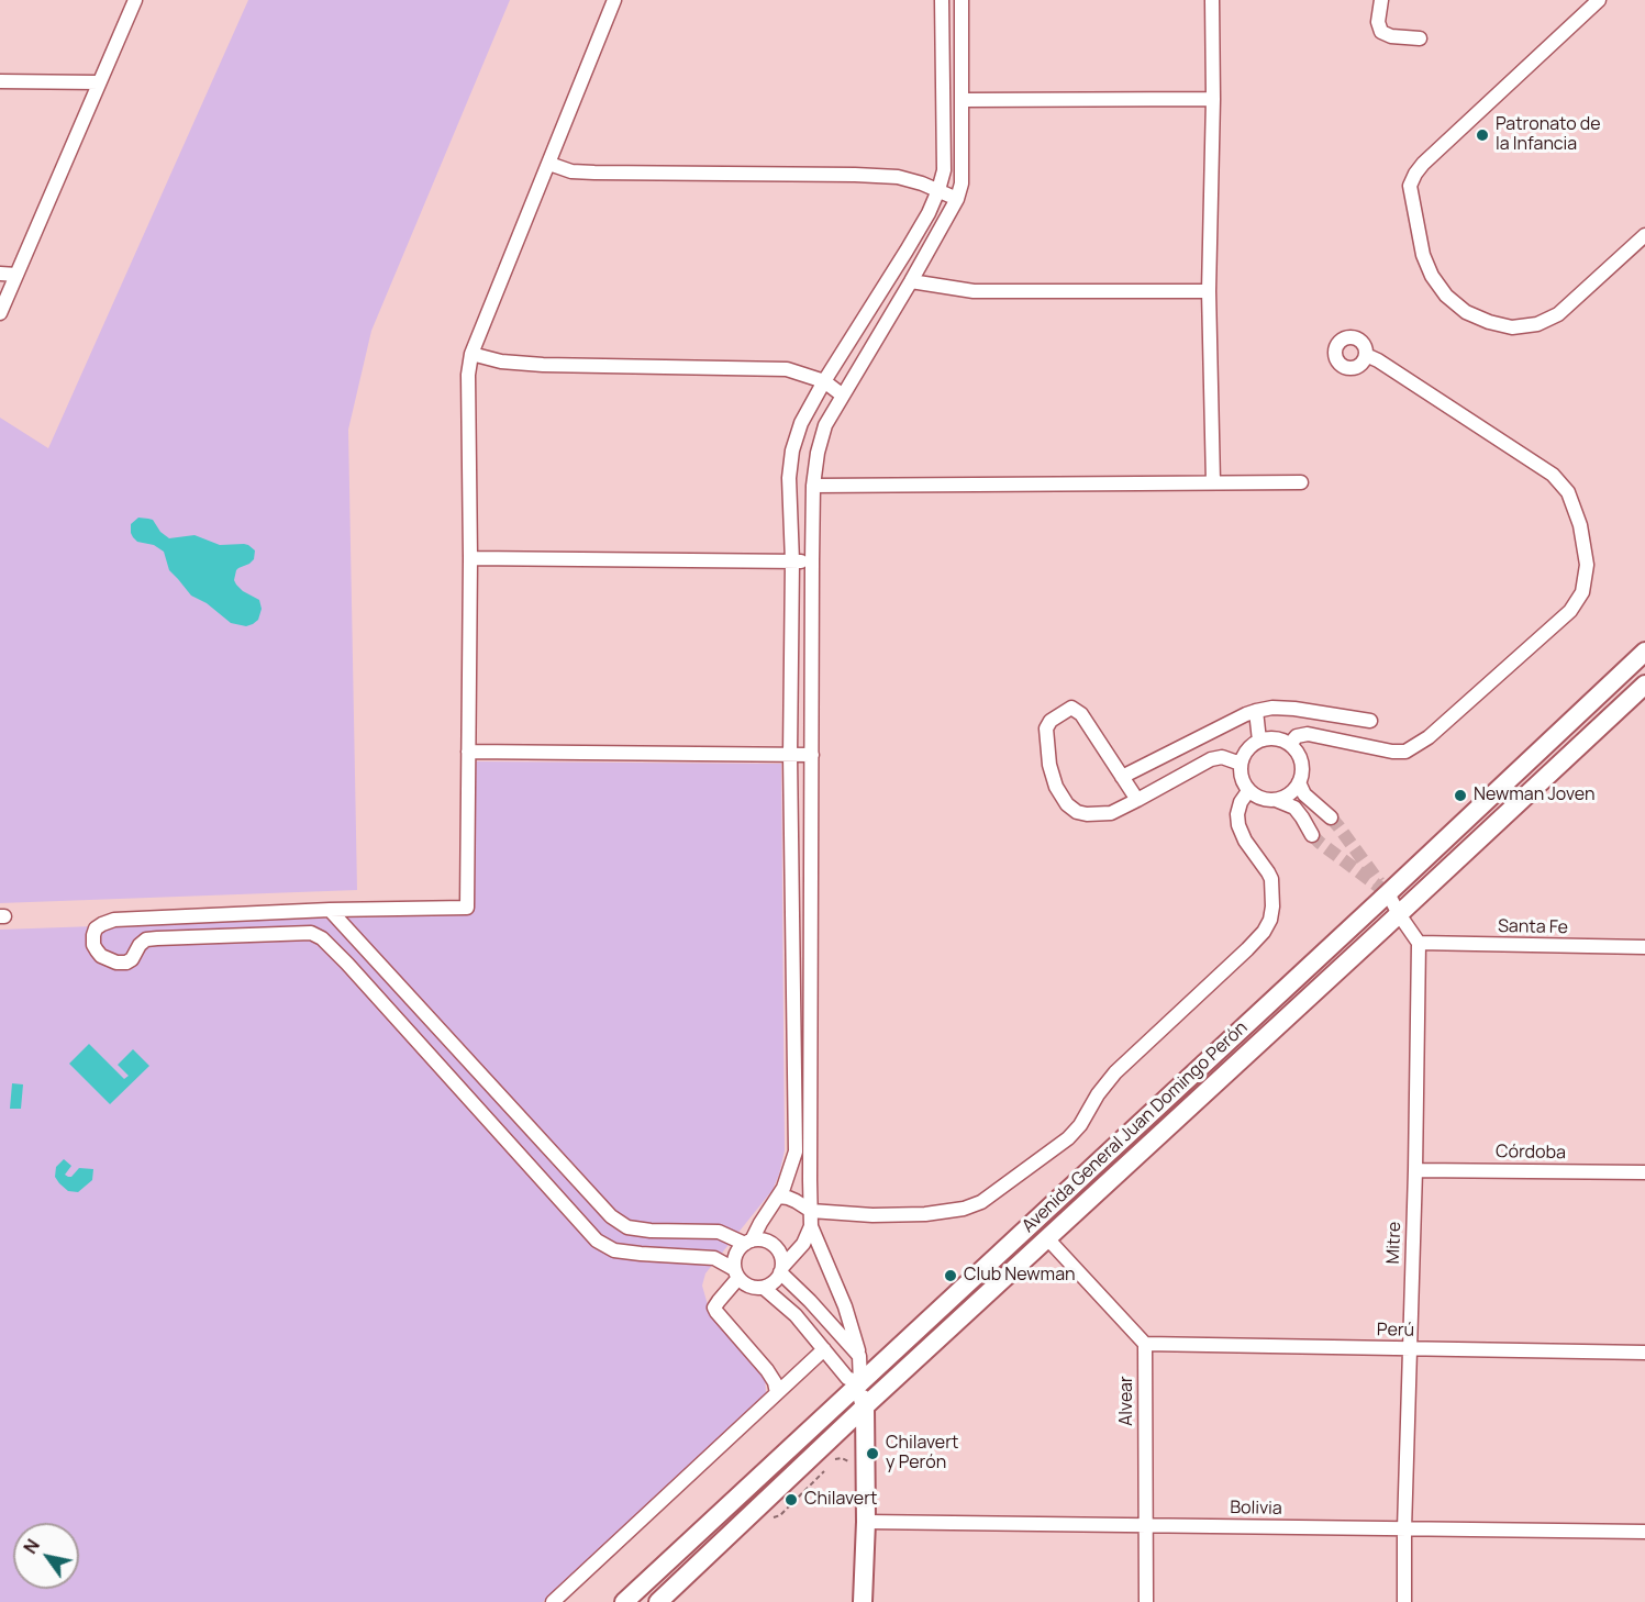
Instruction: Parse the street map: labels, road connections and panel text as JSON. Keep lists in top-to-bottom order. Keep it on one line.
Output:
{"streets":{"main road":["Avenida General Juan Domingo Perón"],"street":["Santa Fe","Córdoba","Mitre","Perú","Alvear","Bolivia"]},"crossings":[["Santa Fe","Mitre"],["Córdoba","Mitre"],["Mitre","Perú"],["Mitre","Bolivia"],["Perú","Alvear"],["Alvear","Bolivia"]],"places":["Patronato de la Infancia","Newman Joven","Club Newman","Chilavert y Perón","Chilavert"],"north":"top left"}
